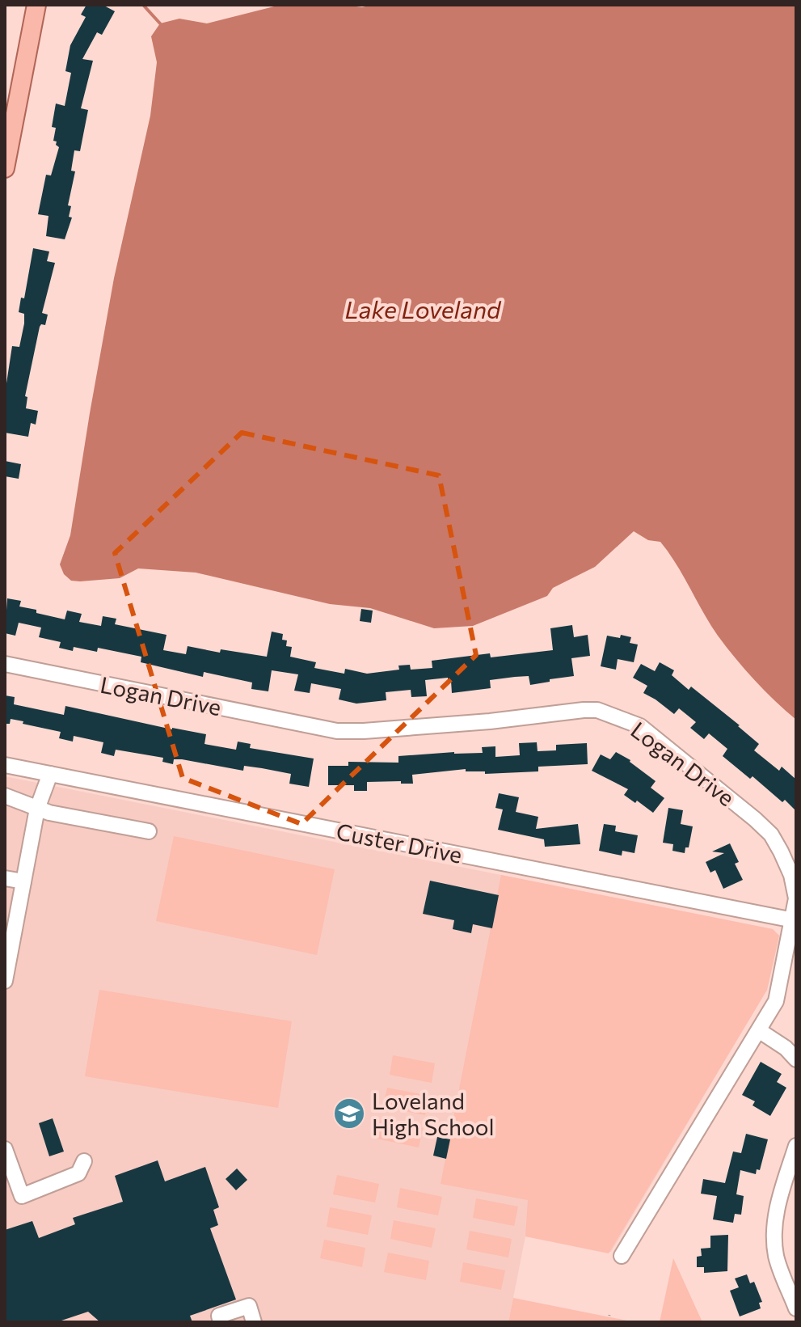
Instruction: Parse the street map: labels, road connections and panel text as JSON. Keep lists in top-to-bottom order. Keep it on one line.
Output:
{"streets":{"street":["Logan Drive","Custer Drive"]},"crossings":[["Logan Drive","Custer Drive"]],"water":["Lake Loveland"],"places":{"school or university":["Loveland High School"]}}
